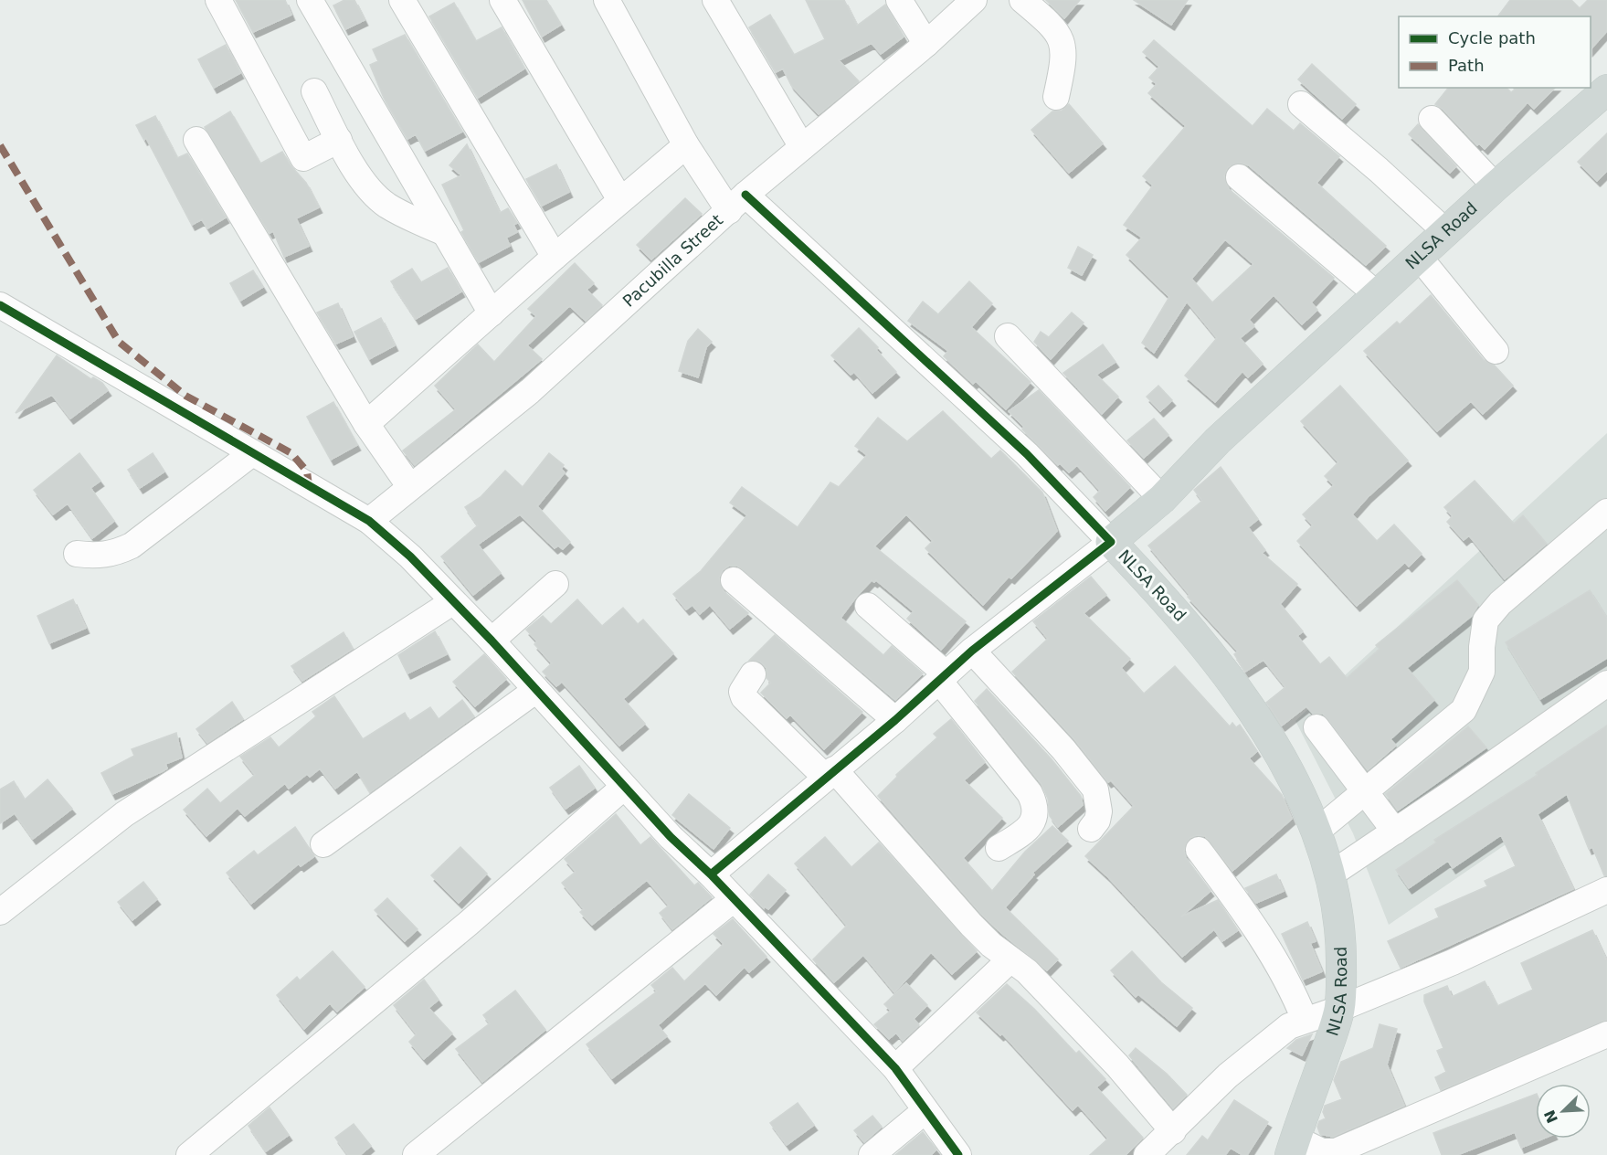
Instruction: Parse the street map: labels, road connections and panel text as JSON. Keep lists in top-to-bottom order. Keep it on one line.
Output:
{"streets":{"main road":["NLSA Road"],"street":["Pacubilla Street"]},"legend":["Cycle path","Path"],"north":"bottom left"}
